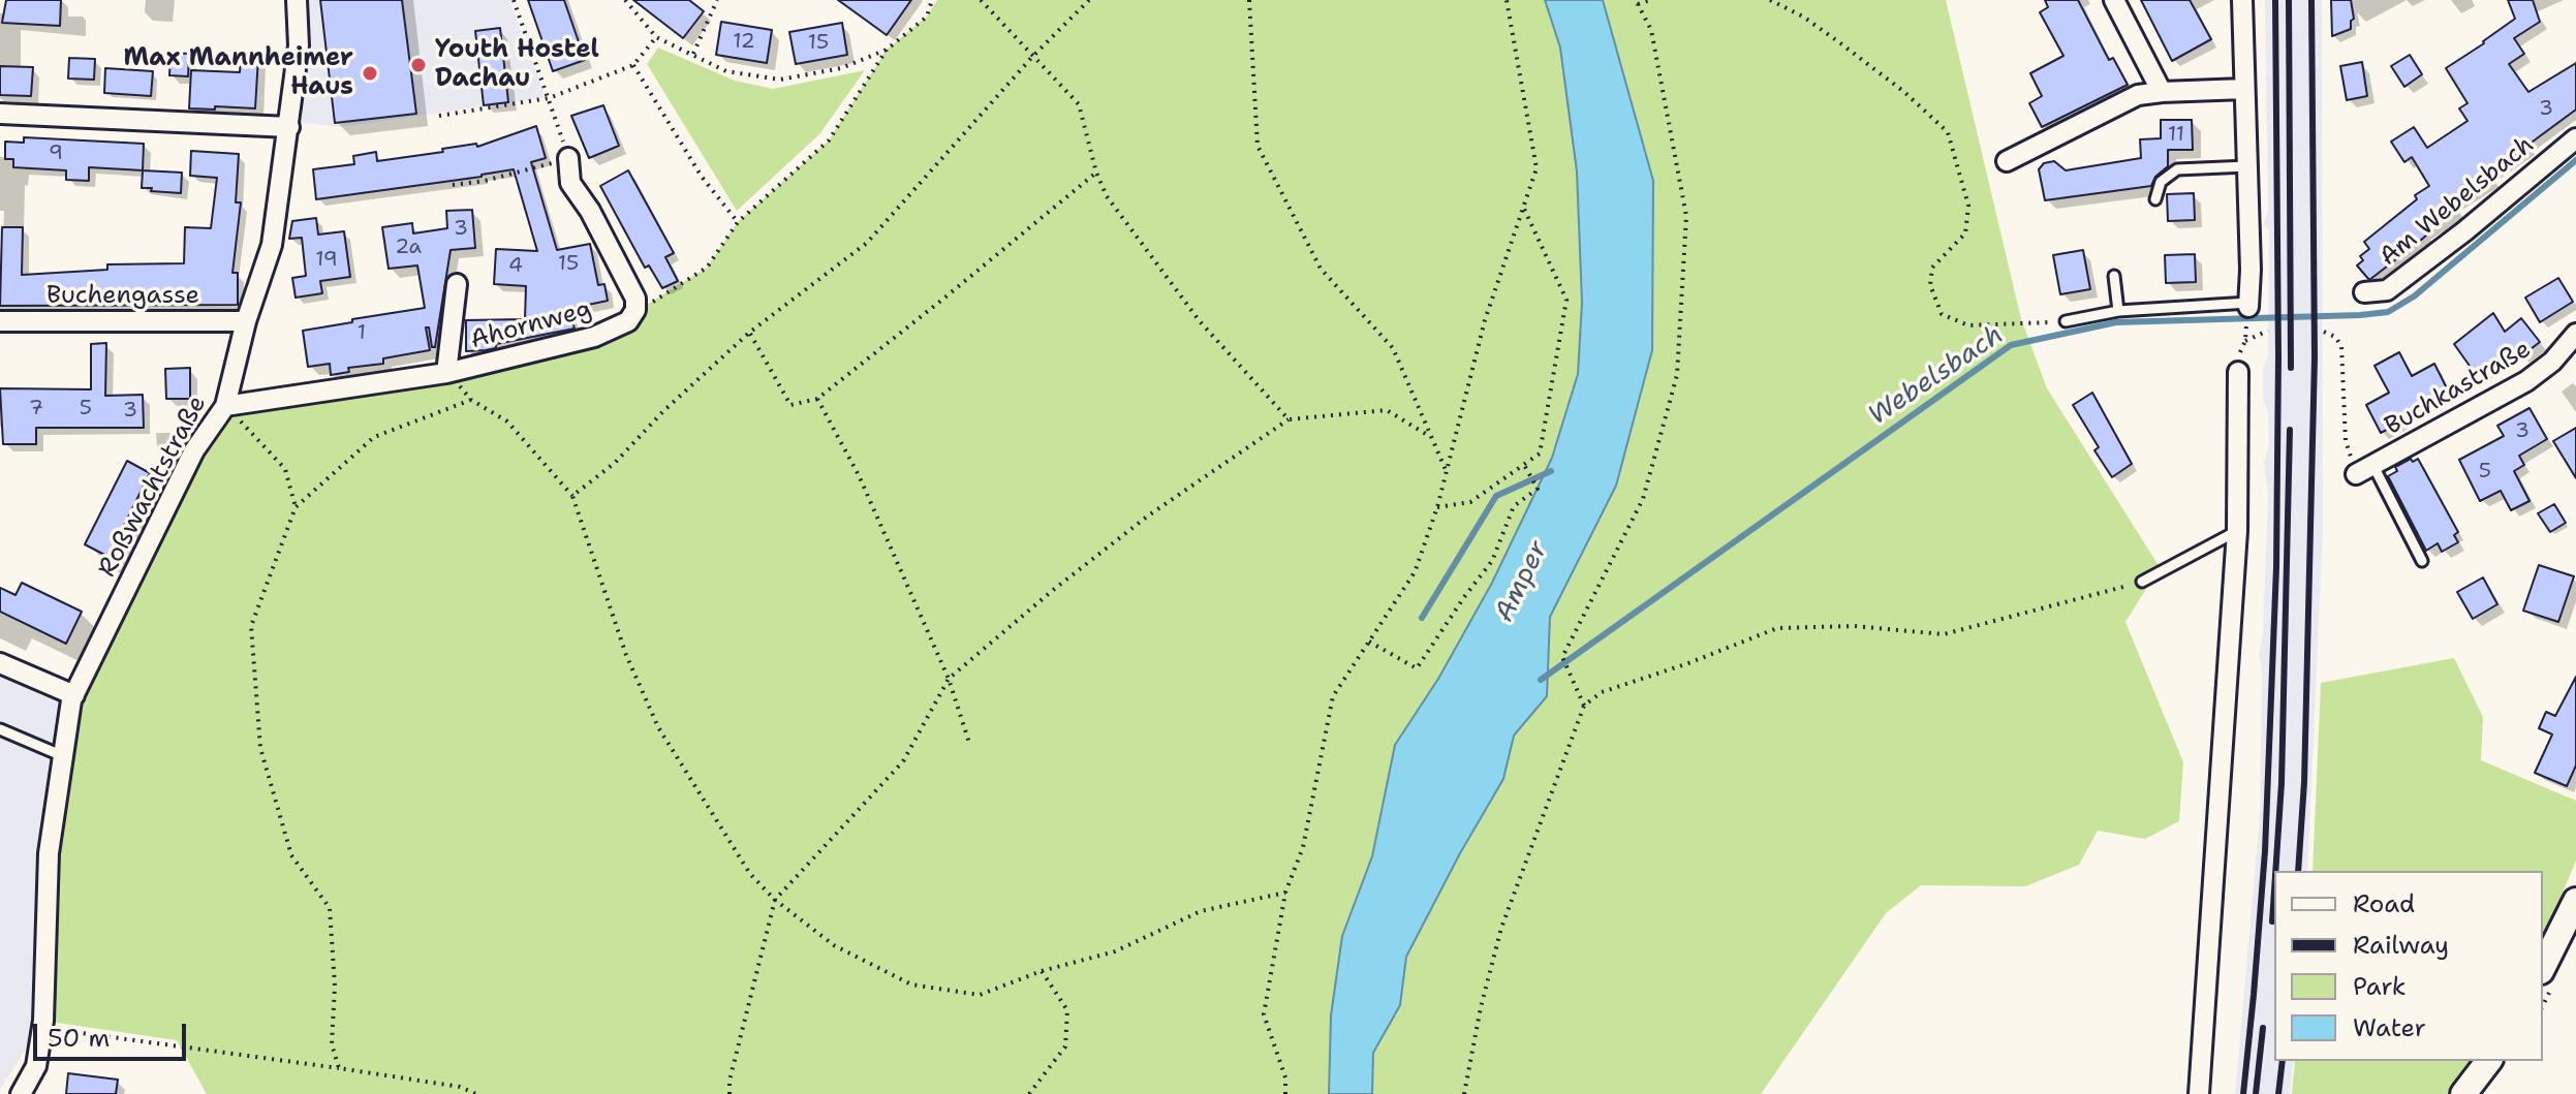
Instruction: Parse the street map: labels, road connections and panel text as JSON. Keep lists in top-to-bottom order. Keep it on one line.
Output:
{"streets":{"street":["Am Webelsbach","Buchengasse","Ahornweg","Buchkastraße","Roßwachtstraße"]},"crossings":[["Buchengasse","Roßwachtstraße"],["Ahornweg","Roßwachtstraße"]],"water":["Webelsbach","Amper"],"places":["Youth Hostel Dachau","Max Mannheimer Haus"],"house_numbers":["12","15","3","11","9","3","2a","19","15","4","1","7","5","3","3","5"],"legend":["Road","Railway","Park","Water"],"scale_bar":"50 m"}
